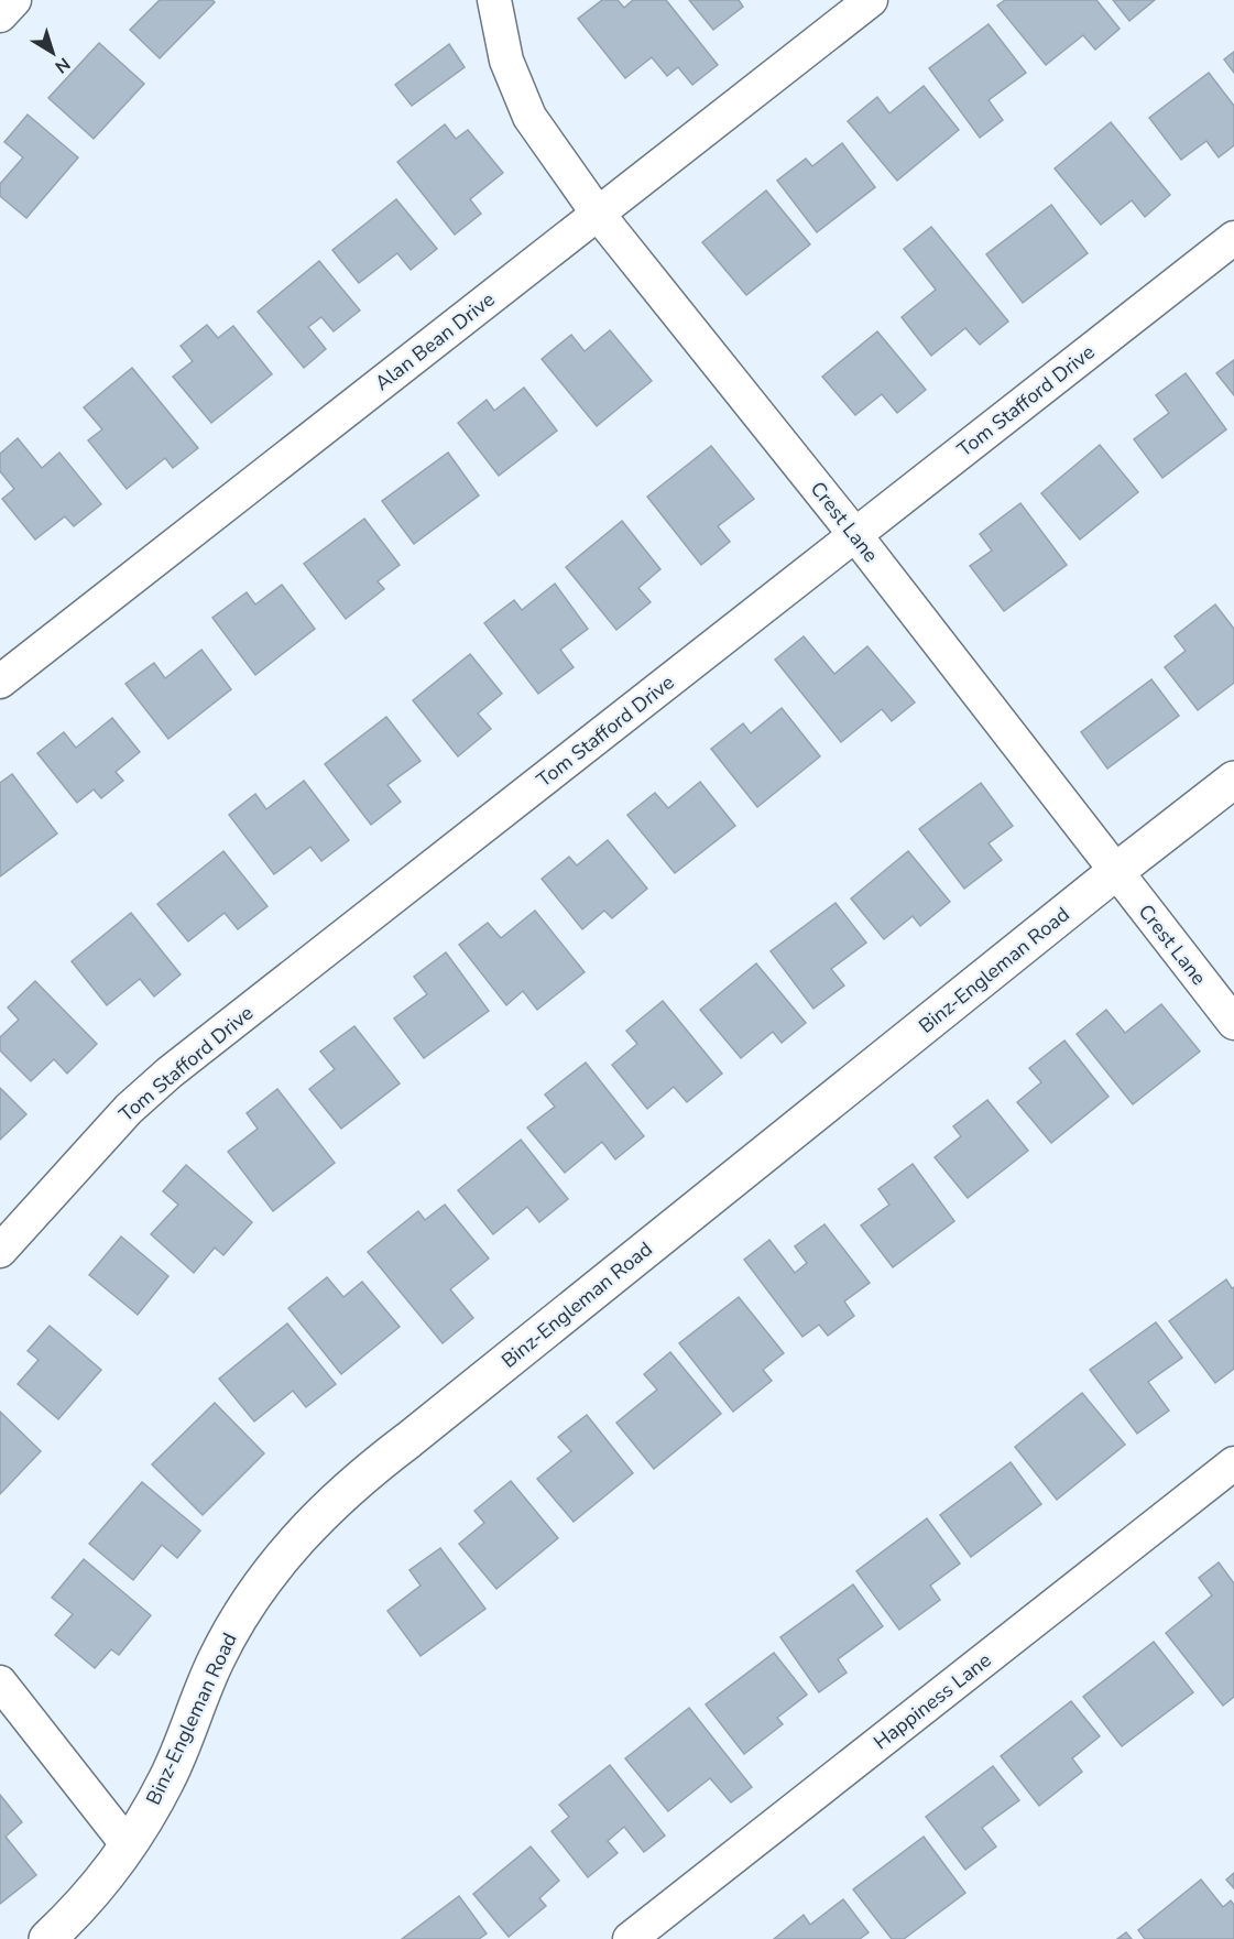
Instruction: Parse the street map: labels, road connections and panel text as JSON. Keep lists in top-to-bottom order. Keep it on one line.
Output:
{"streets":{"street":["Alan Bean Drive","Tom Stafford Drive","Crest Lane","Binz-Engleman Road","Happiness Lane"]},"crossings":[["Alan Bean Drive","Crest Lane"],["Tom Stafford Drive","Crest Lane"],["Crest Lane","Binz-Engleman Road"]],"north":"bottom right"}
